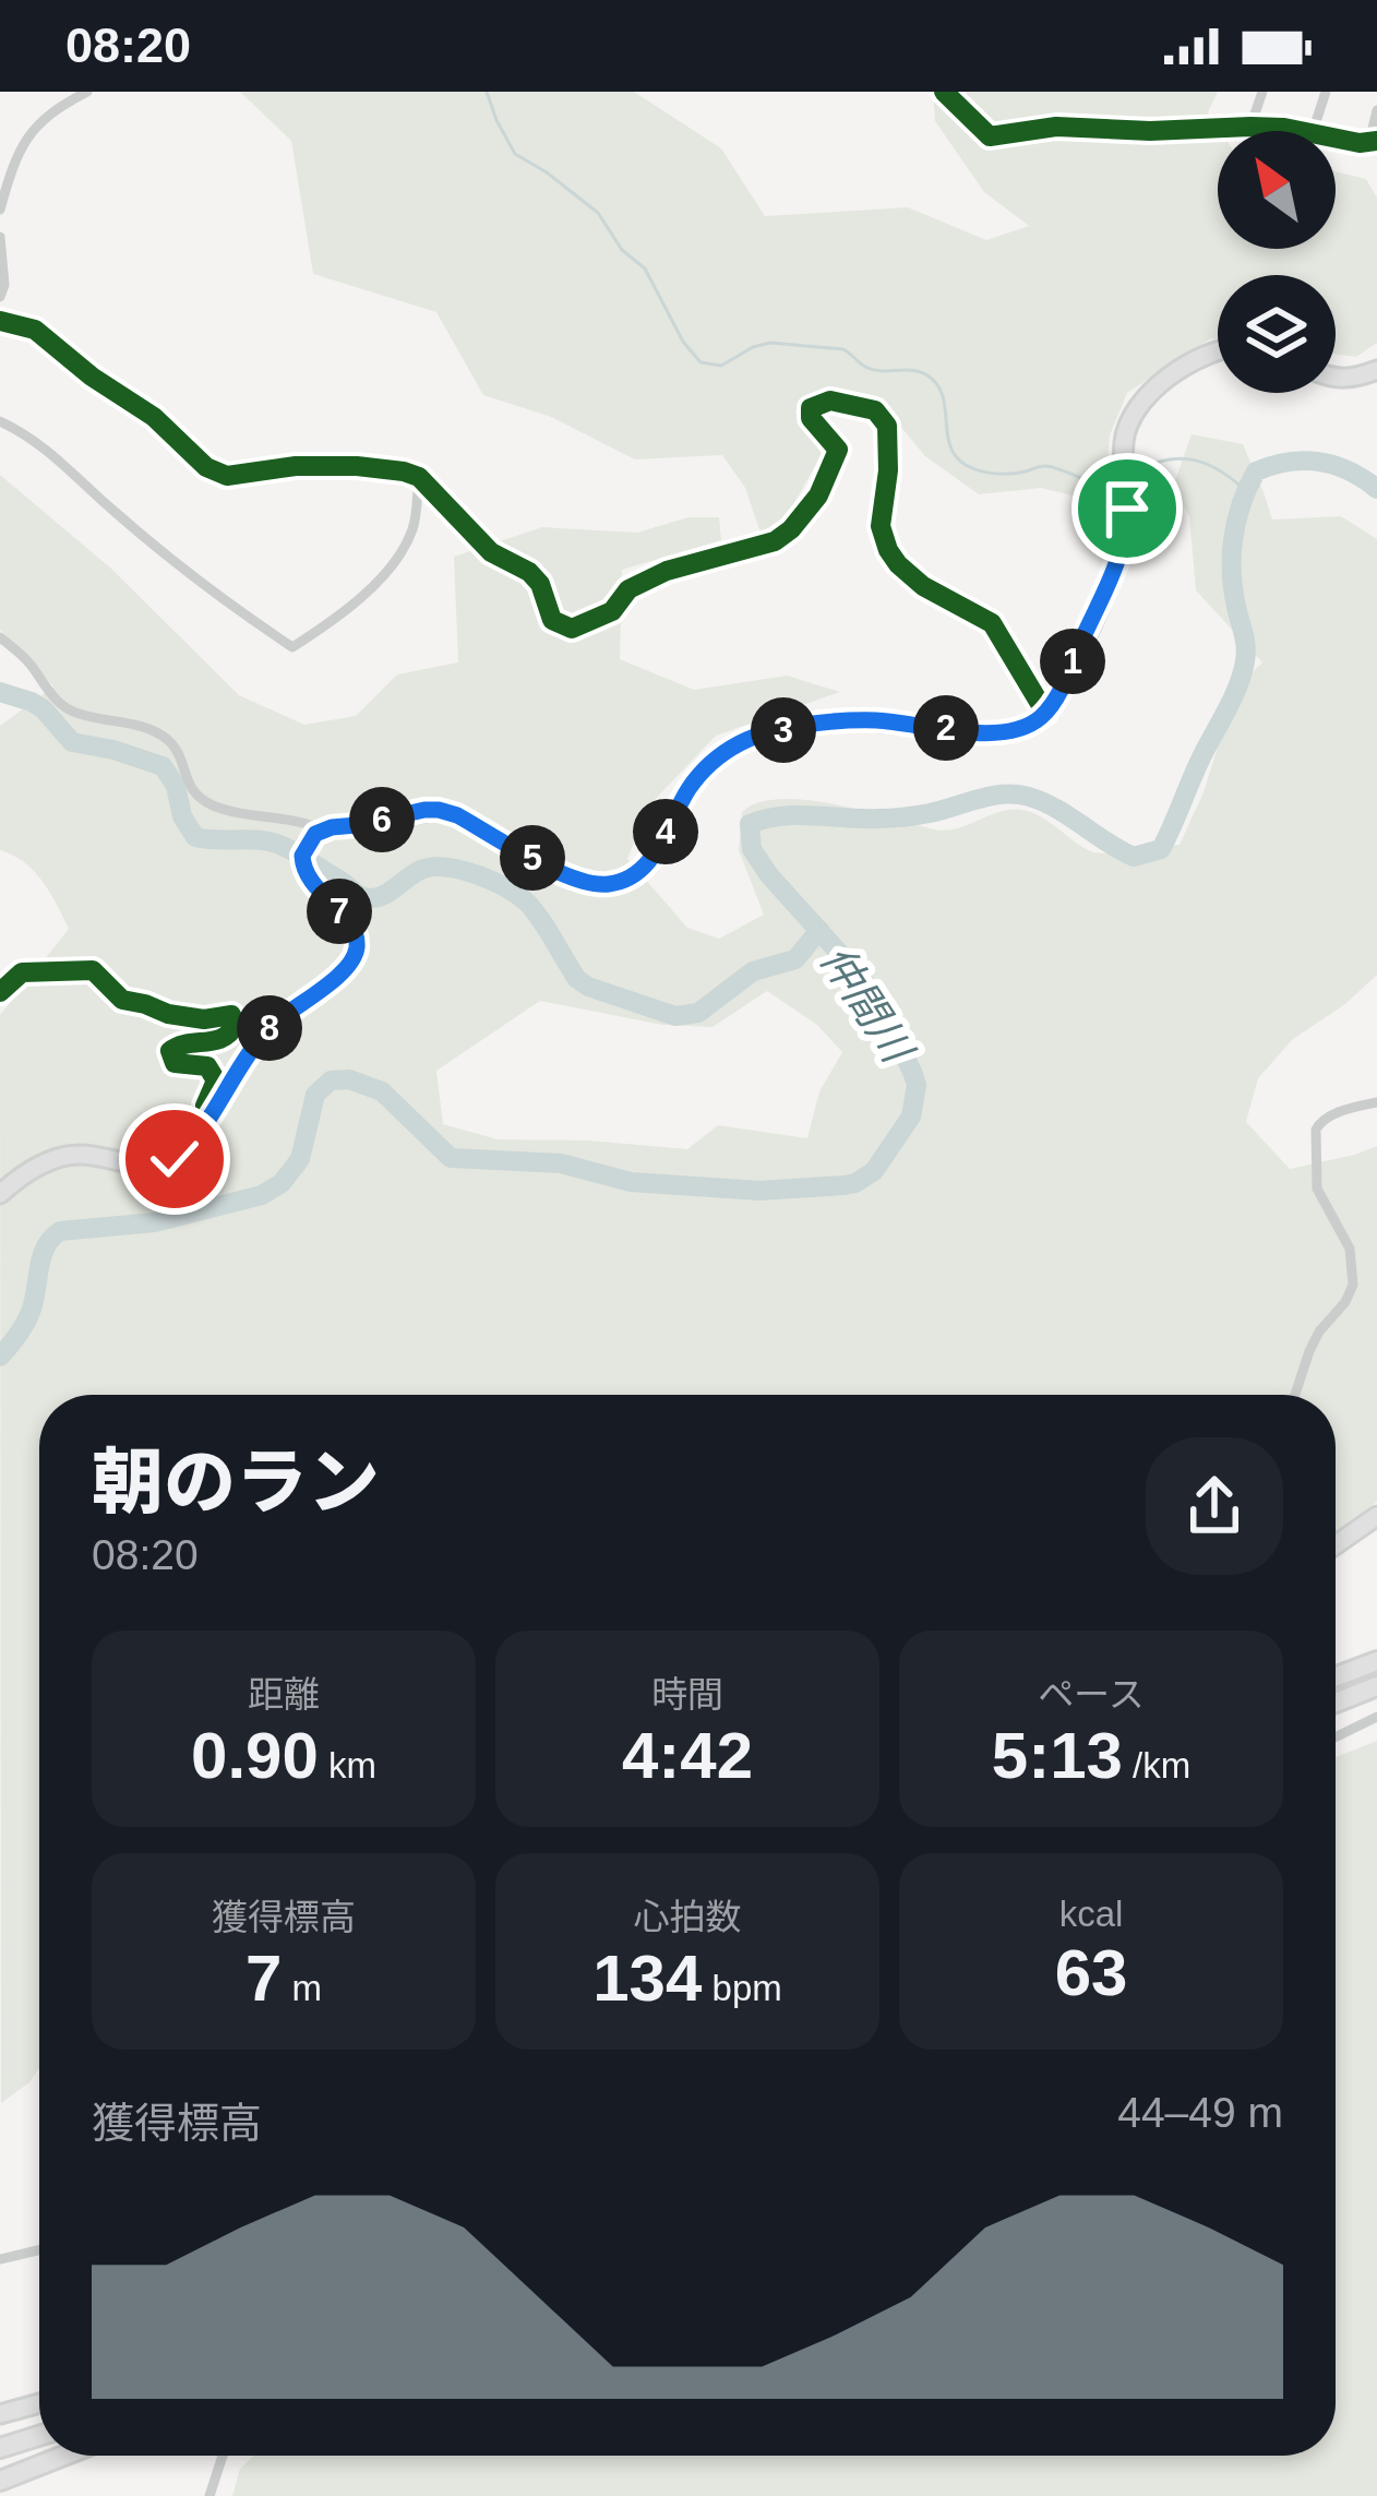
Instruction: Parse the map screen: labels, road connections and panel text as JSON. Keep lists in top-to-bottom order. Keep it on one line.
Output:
{"water":["仲間川"],"north":"top left","page":{"status":"08:20","pins":["1","2","3","6","4","5","7","8"],"heading":["朝のラン","08:20"],"stats":[["距離","0.90 km"],["時間","4:42"],["ペース","5:13 /km"],["獲得標高","7 m"],["心拍数","134 bpm"],["kcal","63"]],"chart":["獲得標高","44–49 m"]}}
